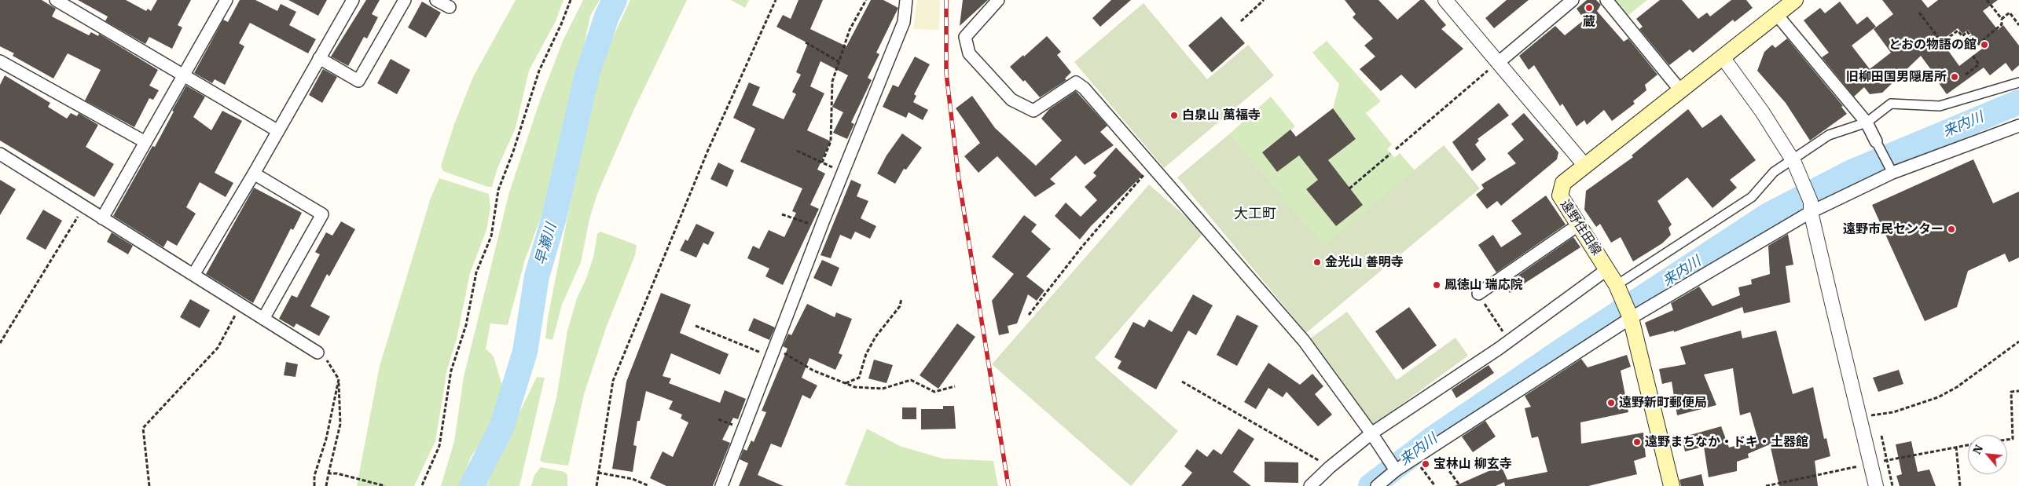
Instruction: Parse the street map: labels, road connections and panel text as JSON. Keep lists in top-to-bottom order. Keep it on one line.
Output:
{"streets":{"main road":["遠野住田線"]},"districts":["大工町"],"water":["来内川","早瀬川"],"places":["蔵","とおの物語の館","旧柳田国男隠居所","白泉山 萬福寺","遠野市民センター","金光山 善明寺","鳳徳山 瑞応院","遠野新町郵便局","遠野まちなか・ドキ・土器館","宝林山 柳玄寺"],"north":"top left"}
